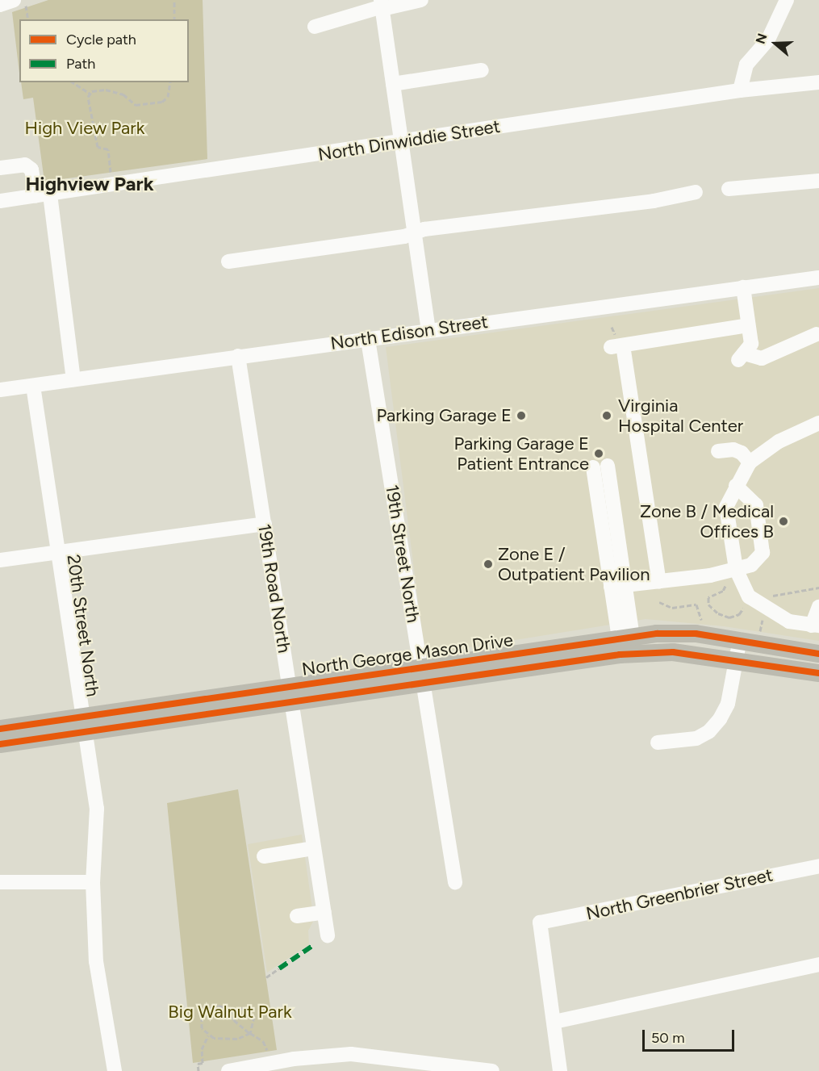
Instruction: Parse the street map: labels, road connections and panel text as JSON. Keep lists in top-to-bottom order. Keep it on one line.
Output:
{"streets":{"main road":["North George Mason Drive"],"street":["North Dinwiddie Street","North Edison Street","19th Street North","19th Road North","20th Street North","North Greenbrier Street"]},"crossings":[["North Edison Street","19th Street North"],["North Edison Street","19th Road North"],["North Edison Street","20th Street North"],["19th Street North","North George Mason Drive"],["19th Road North","North George Mason Drive"],["20th Street North","North George Mason Drive"]],"districts":["Highview Park"],"parks":["High View Park","Big Walnut Park"],"places":["Parking Garage E","Virginia Hospital Center","Parking Garage E Patient Entrance","Zone B / Medical Offices B","Zone E / Outpatient Pavilion"],"legend":["Cycle path","Path"],"scale_bar":"50 m","north":"left"}
